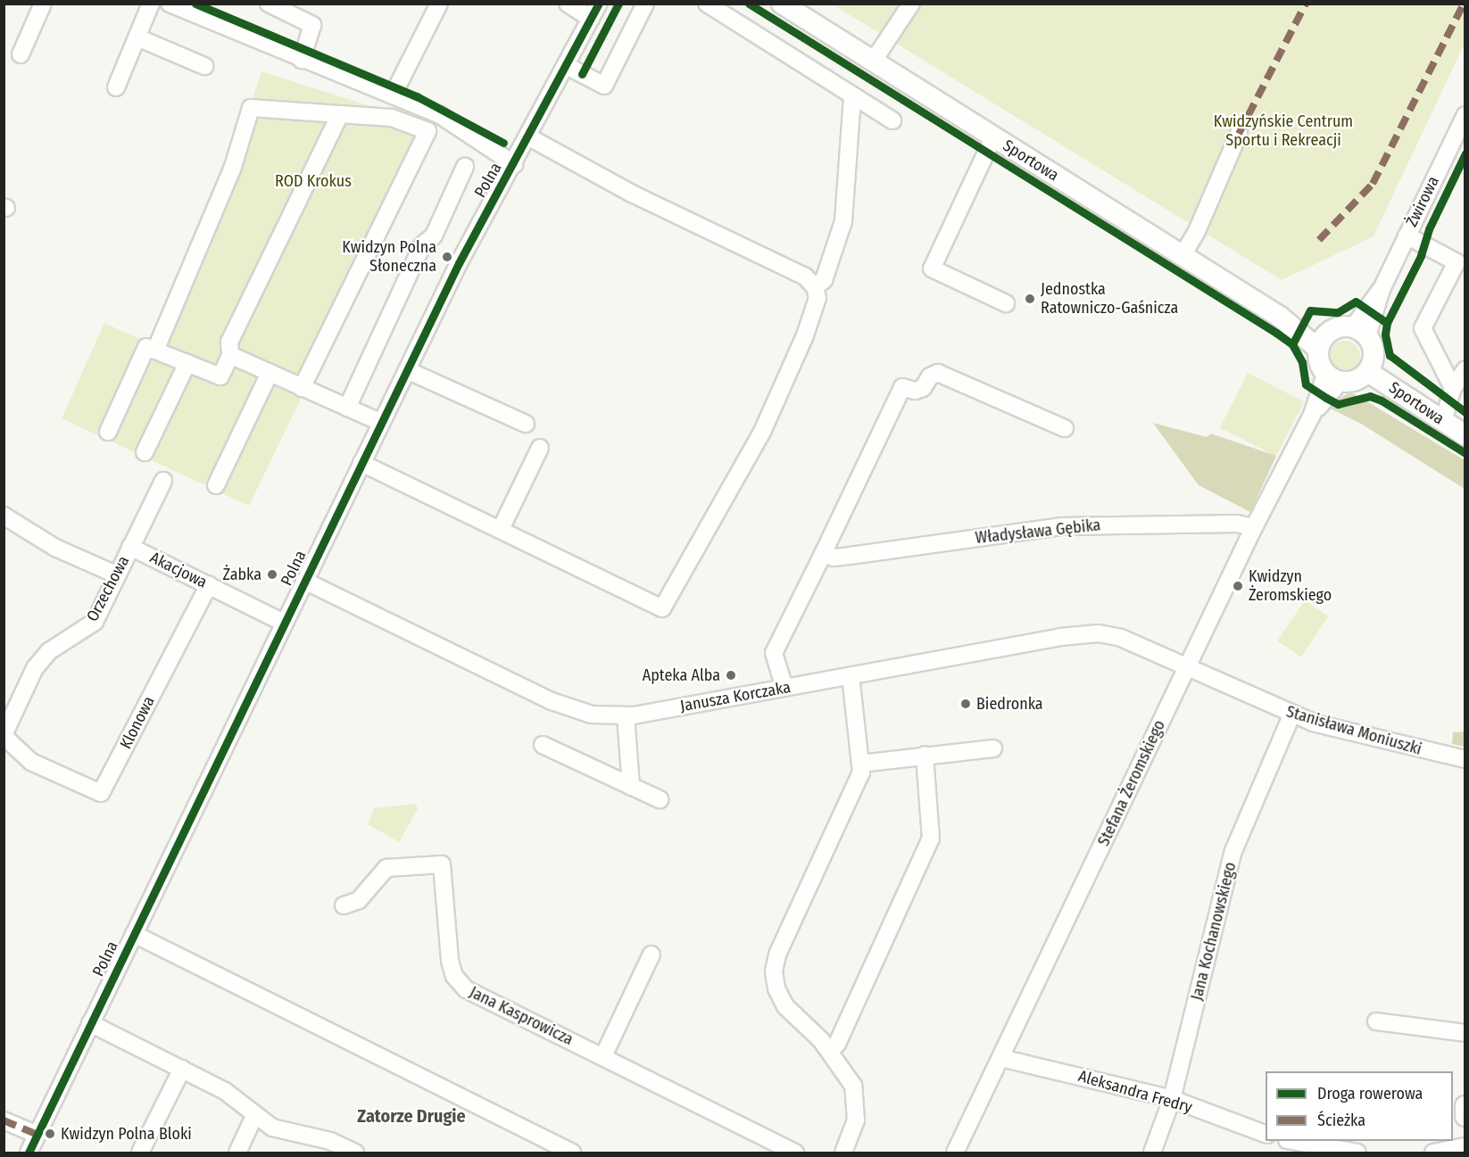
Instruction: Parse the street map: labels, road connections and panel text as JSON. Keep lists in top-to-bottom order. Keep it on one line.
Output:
{"streets":{"main road":["Sportowa"],"street":["Polna","Żwirowa","Władysława Gębika","Akacjowa","Orzechowa","Janusza Korczaka","Klonowa","Stanisława Moniuszki","Stefana Żeromskiego","Jana Kochanowskiego","Jana Kasprowicza","Aleksandra Fredry"]},"crossings":[["Sportowa","Żwirowa"],["Sportowa","Stefana Żeromskiego"],["Polna","Akacjowa"],["Polna","Janusza Korczaka"],["Żwirowa","Stefana Żeromskiego"],["Władysława Gębika","Stefana Żeromskiego"],["Akacjowa","Orzechowa"],["Akacjowa","Klonowa"],["Orzechowa","Klonowa"],["Janusza Korczaka","Stanisława Moniuszki"],["Janusza Korczaka","Stefana Żeromskiego"],["Stanisława Moniuszki","Stefana Żeromskiego"],["Stanisława Moniuszki","Jana Kochanowskiego"],["Stefana Żeromskiego","Aleksandra Fredry"],["Jana Kochanowskiego","Aleksandra Fredry"]],"districts":["Zatorze Drugie"],"parks":["Kwidzyńskie Centrum Sportu i Rekreacji","ROD Krokus"],"places":["Kwidzyn Polna Słoneczna","Jednostka Ratowniczo-Gaśnicza","Żabka","Kwidzyn Żeromskiego","Apteka Alba","Biedronka","Kwidzyn Polna Bloki"],"legend":["Droga rowerowa","Ścieżka"]}
